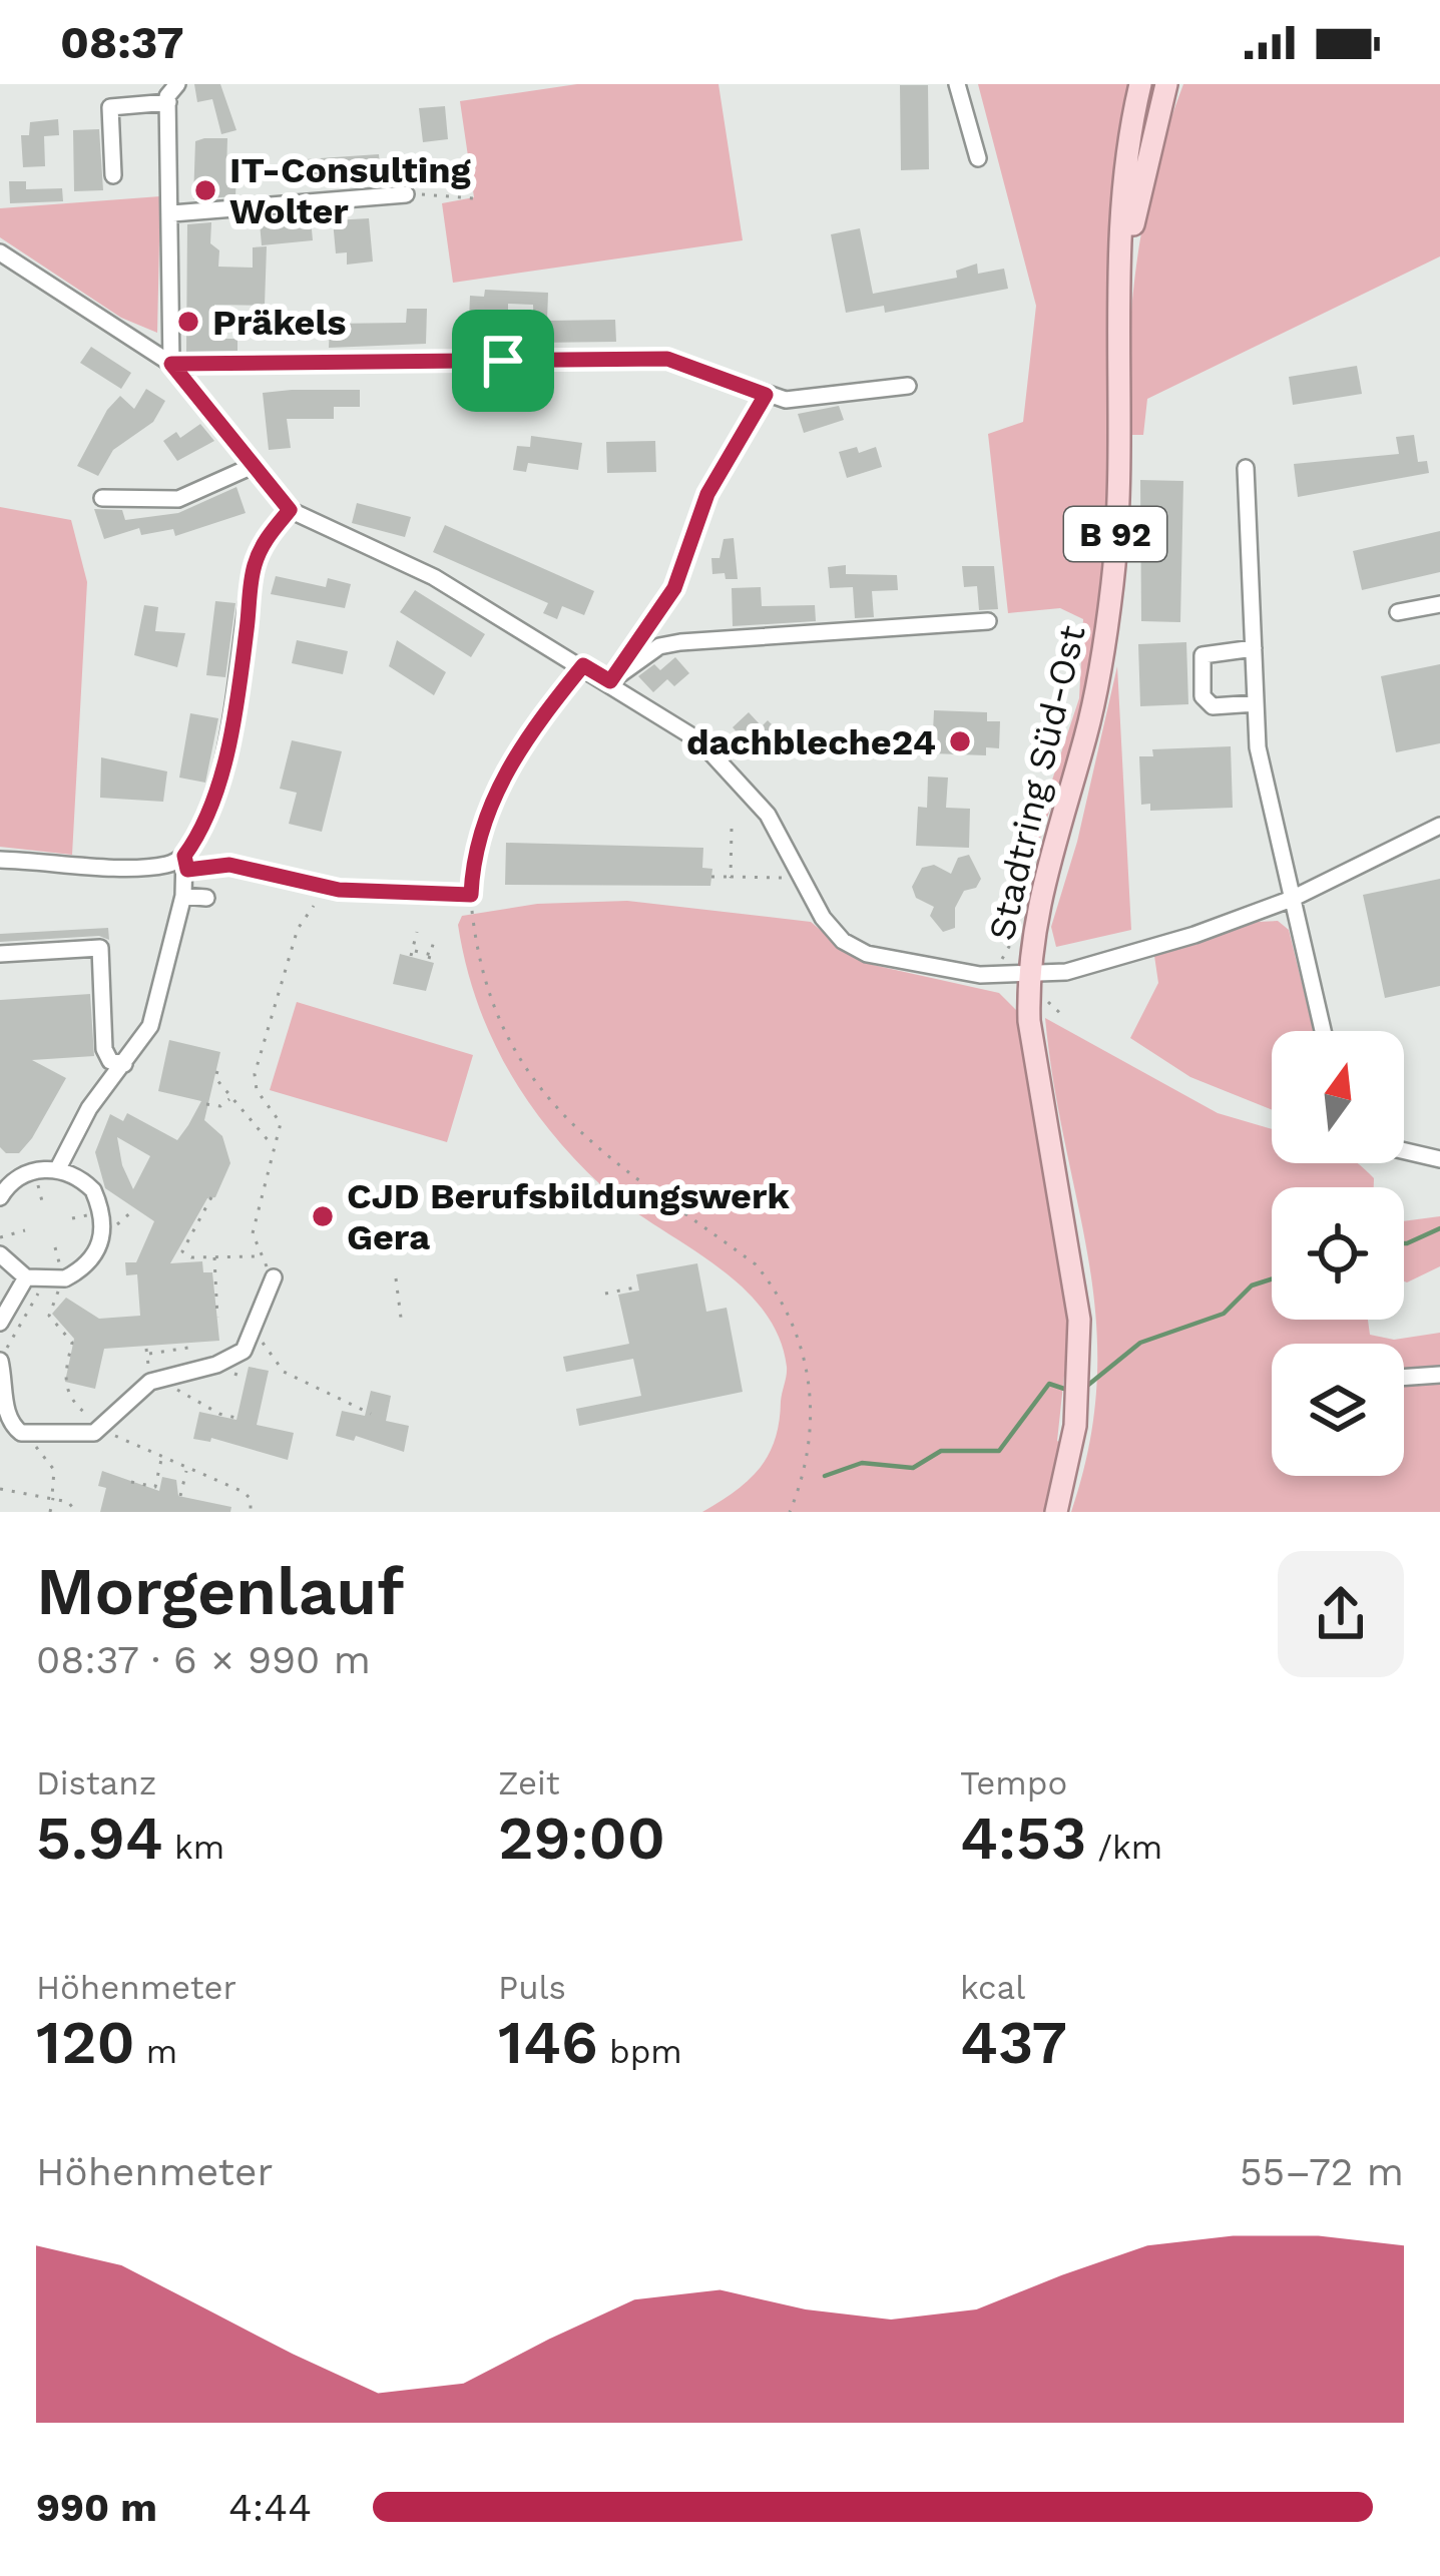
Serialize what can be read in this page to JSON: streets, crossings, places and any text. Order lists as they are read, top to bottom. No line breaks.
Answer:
{"streets":{"main road":["B 92","Stadtring Süd-Ost"]},"places":["IT-Consulting Wolter","Präkels","dachbleche24","CJD Berufsbildungswerk Gera"],"north":"top","page":{"status":"08:37","heading":["Morgenlauf","08:37 · 6 × 990 m"],"stats":[["Distanz","5.94 km"],["Zeit","29:00"],["Tempo","4:53 /km"],["Höhenmeter","120 m"],["Puls","146 bpm"],["kcal","437"]],"chart":["Höhenmeter","55–72 m"],"list":[{"name":"990 m","note":"4:44"}]}}
